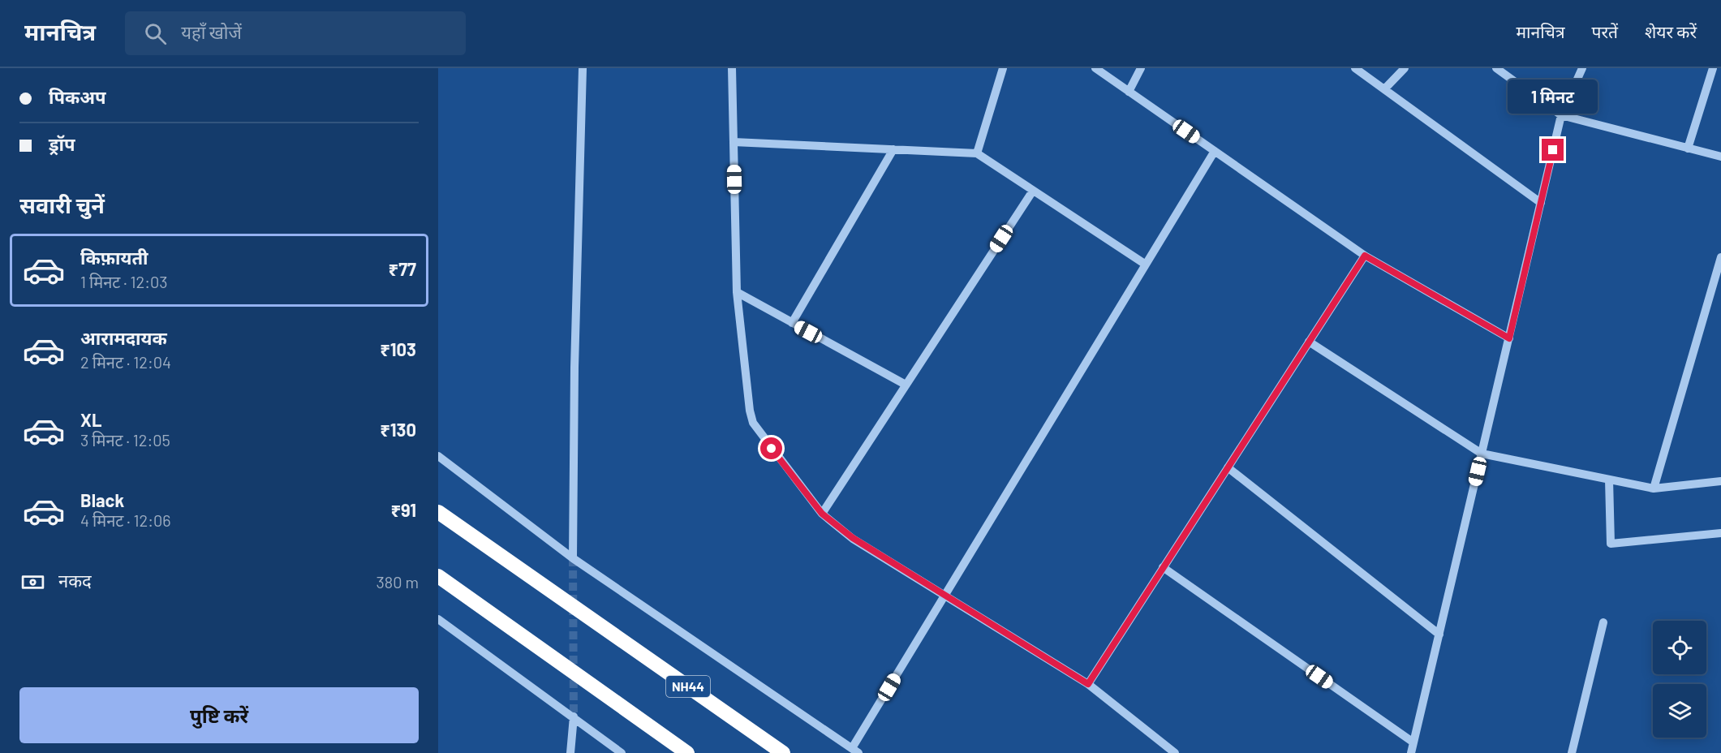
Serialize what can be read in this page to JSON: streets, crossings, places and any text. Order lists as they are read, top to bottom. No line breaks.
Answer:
{"streets":{"highway":["NH44"]},"page":{"header":"मानचित्र","search":"यहाँ खोजें","nav":["मानचित्र","परतें","शेयर करें"],"banner":["पिकअप","ड्रॉप"],"bubble":"1 मिनट","heading":"सवारी चुनें","list":[{"name":"किफ़ायती","note":"1 मिनट · 12:03","value":"₹77"},{"name":"आरामदायक","note":"2 मिनट · 12:04","value":"₹103"},{"name":"XL","note":"3 मिनट · 12:05","value":"₹130"},{"name":"Black","note":"4 मिनट · 12:06","value":"₹91"}],"pay":["नकद","380 m"],"buttons":"पुष्टि करें"}}
